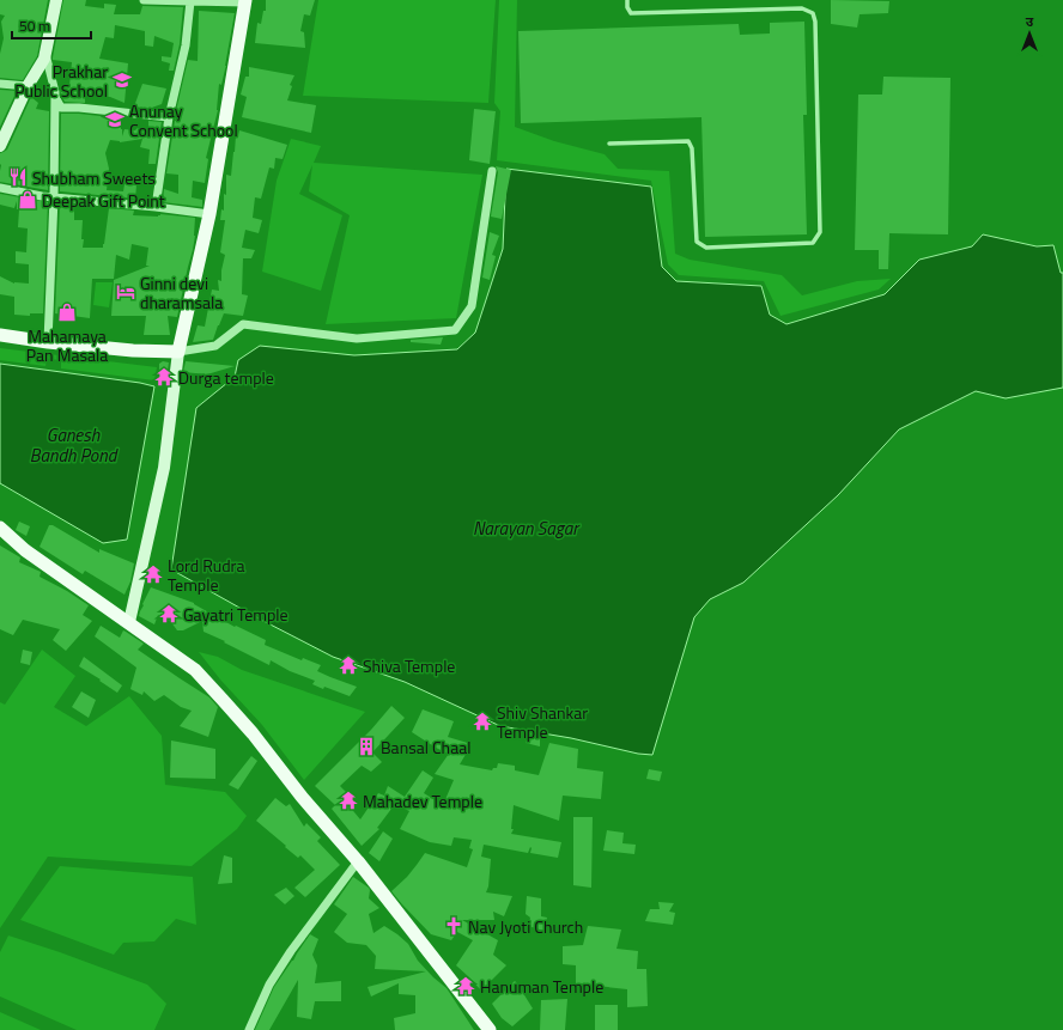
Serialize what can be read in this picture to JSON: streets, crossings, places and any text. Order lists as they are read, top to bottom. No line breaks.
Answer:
{"water":["Ganesh Bandh Pond","Narayan Sagar"],"places":{"school or university":["Prakhar Public School","Anunay Convent School"],"restaurant":["Shubham Sweets"],"shop":["Deepak Gift Point","Mahamaya Pan Masala"],"hotel":["Ginni devi dharamsala"],"temple":["Durga temple","Lord Rudra Temple","Gayatri Temple","Shiva Temple","Shiv Shankar Temple","Mahadev Temple","Hanuman Temple"],"building":["Bansal Chaal"],"church":["Nav Jyoti Church"]},"scale_bar":"50 m","north":"top"}
